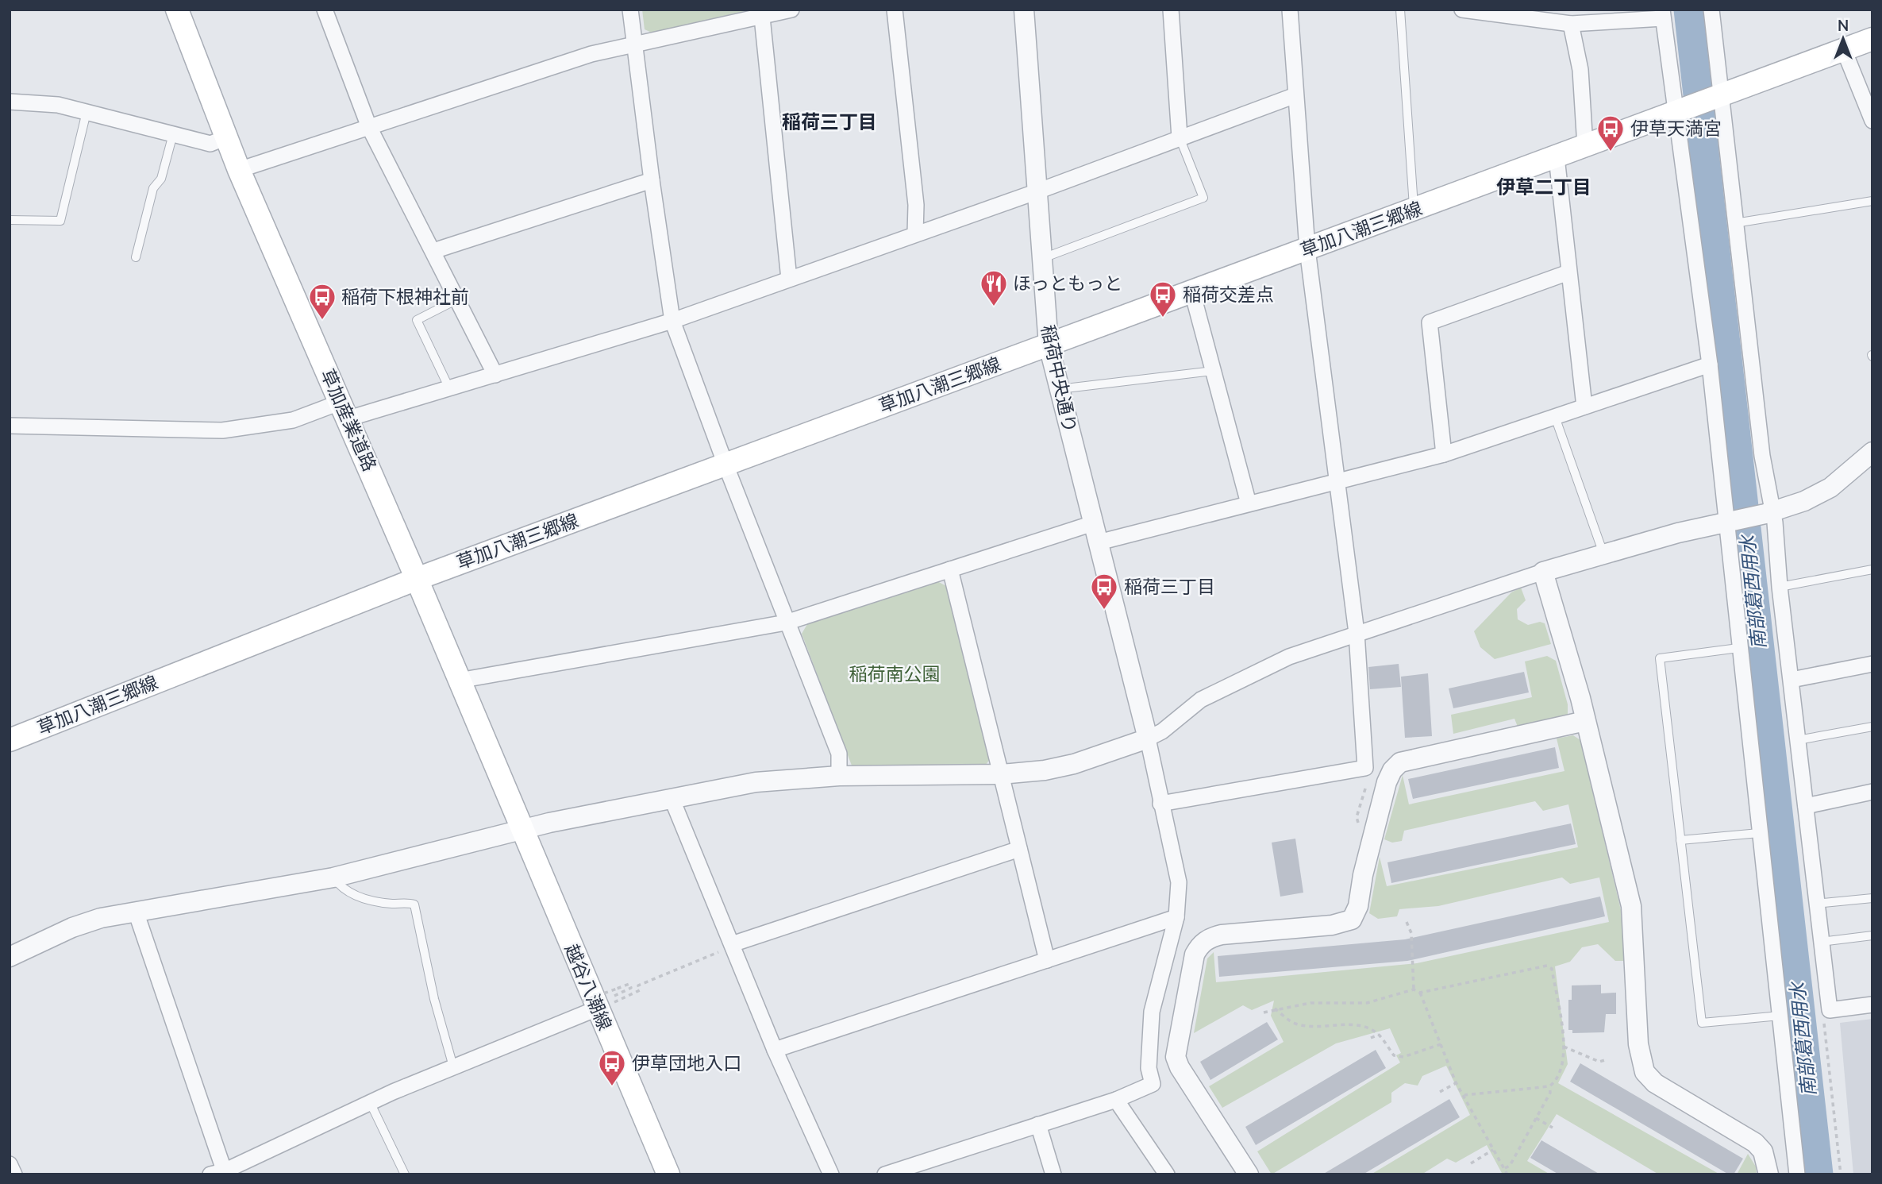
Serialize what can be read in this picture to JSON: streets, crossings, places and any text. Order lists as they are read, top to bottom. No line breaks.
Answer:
{"streets":{"main road":["草加八潮三郷線","草加産業道路","越谷八潮線"],"street":["稲荷中央通り"]},"crossings":[["草加八潮三郷線","稲荷中央通り"],["草加八潮三郷線","草加産業道路"],["草加産業道路","越谷八潮線"]],"districts":["稲荷三丁目","伊草二丁目"],"water":["南部葛西用水"],"parks":["稲荷南公園"],"places":{"bus stop":["伊草天満宮","稲荷交差点","稲荷下根神社前","稲荷三丁目","伊草団地入口"],"restaurant":["ほっともっと"]},"north":"top"}
